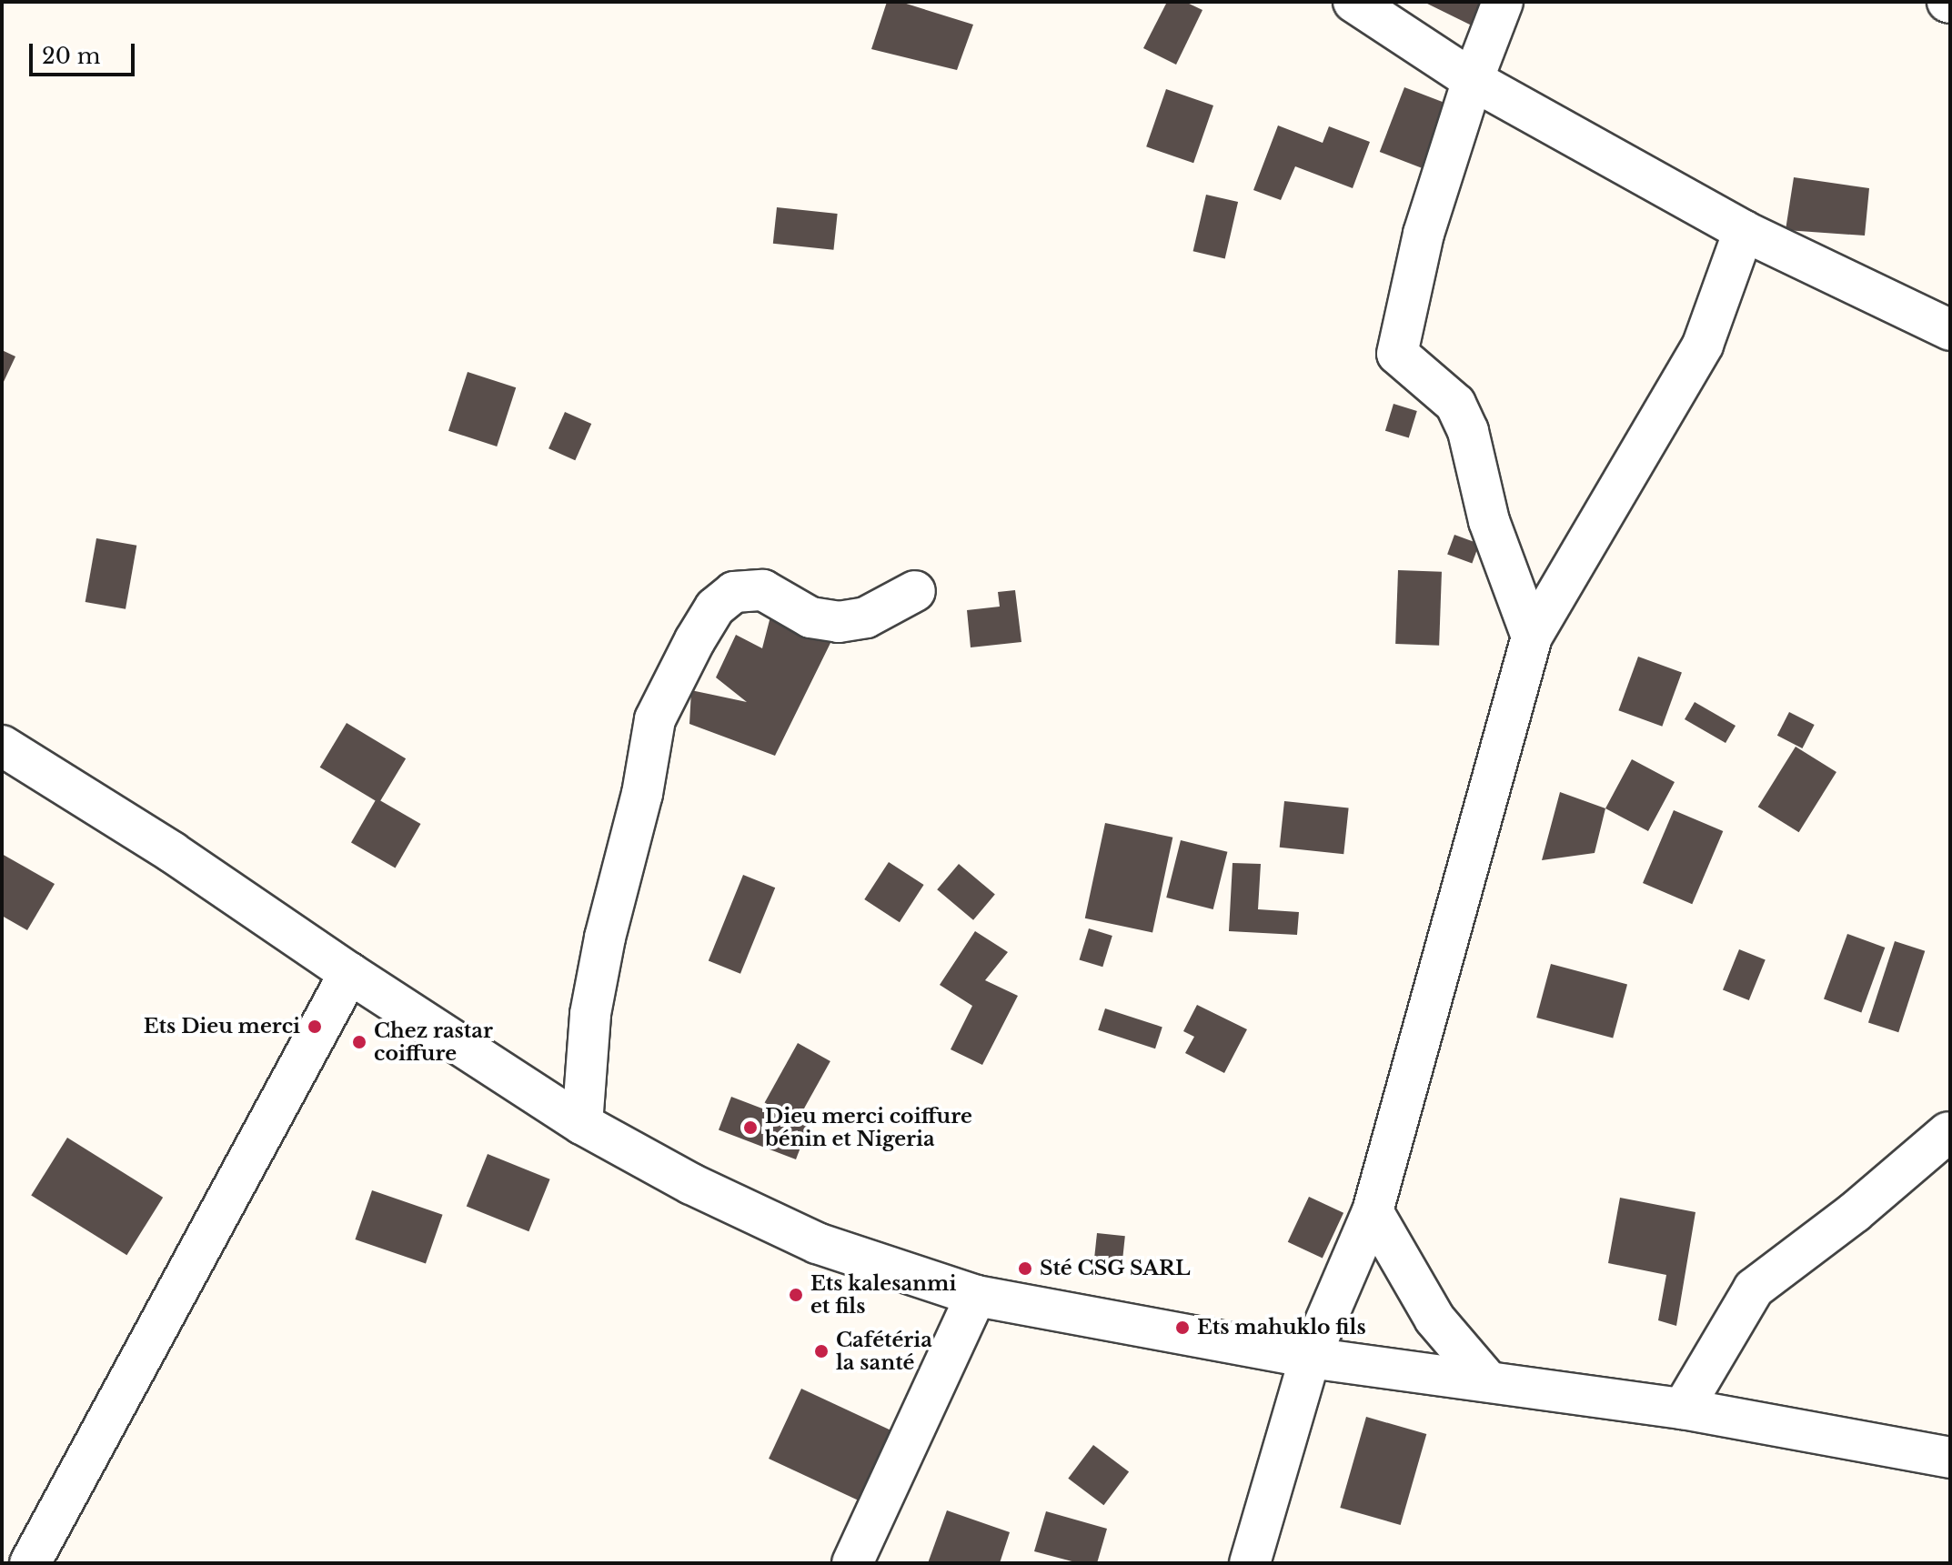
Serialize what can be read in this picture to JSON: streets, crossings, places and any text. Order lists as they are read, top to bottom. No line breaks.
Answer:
{"places":["Ets Dieu merci","Chez rastar coiffure","Dieu merci coiffure bénin et Nigeria","Sté CSG SARL","Ets kalesanmi et fils","Ets mahuklo fils","Cafétéria la santé"],"scale_bar":"20 m"}
